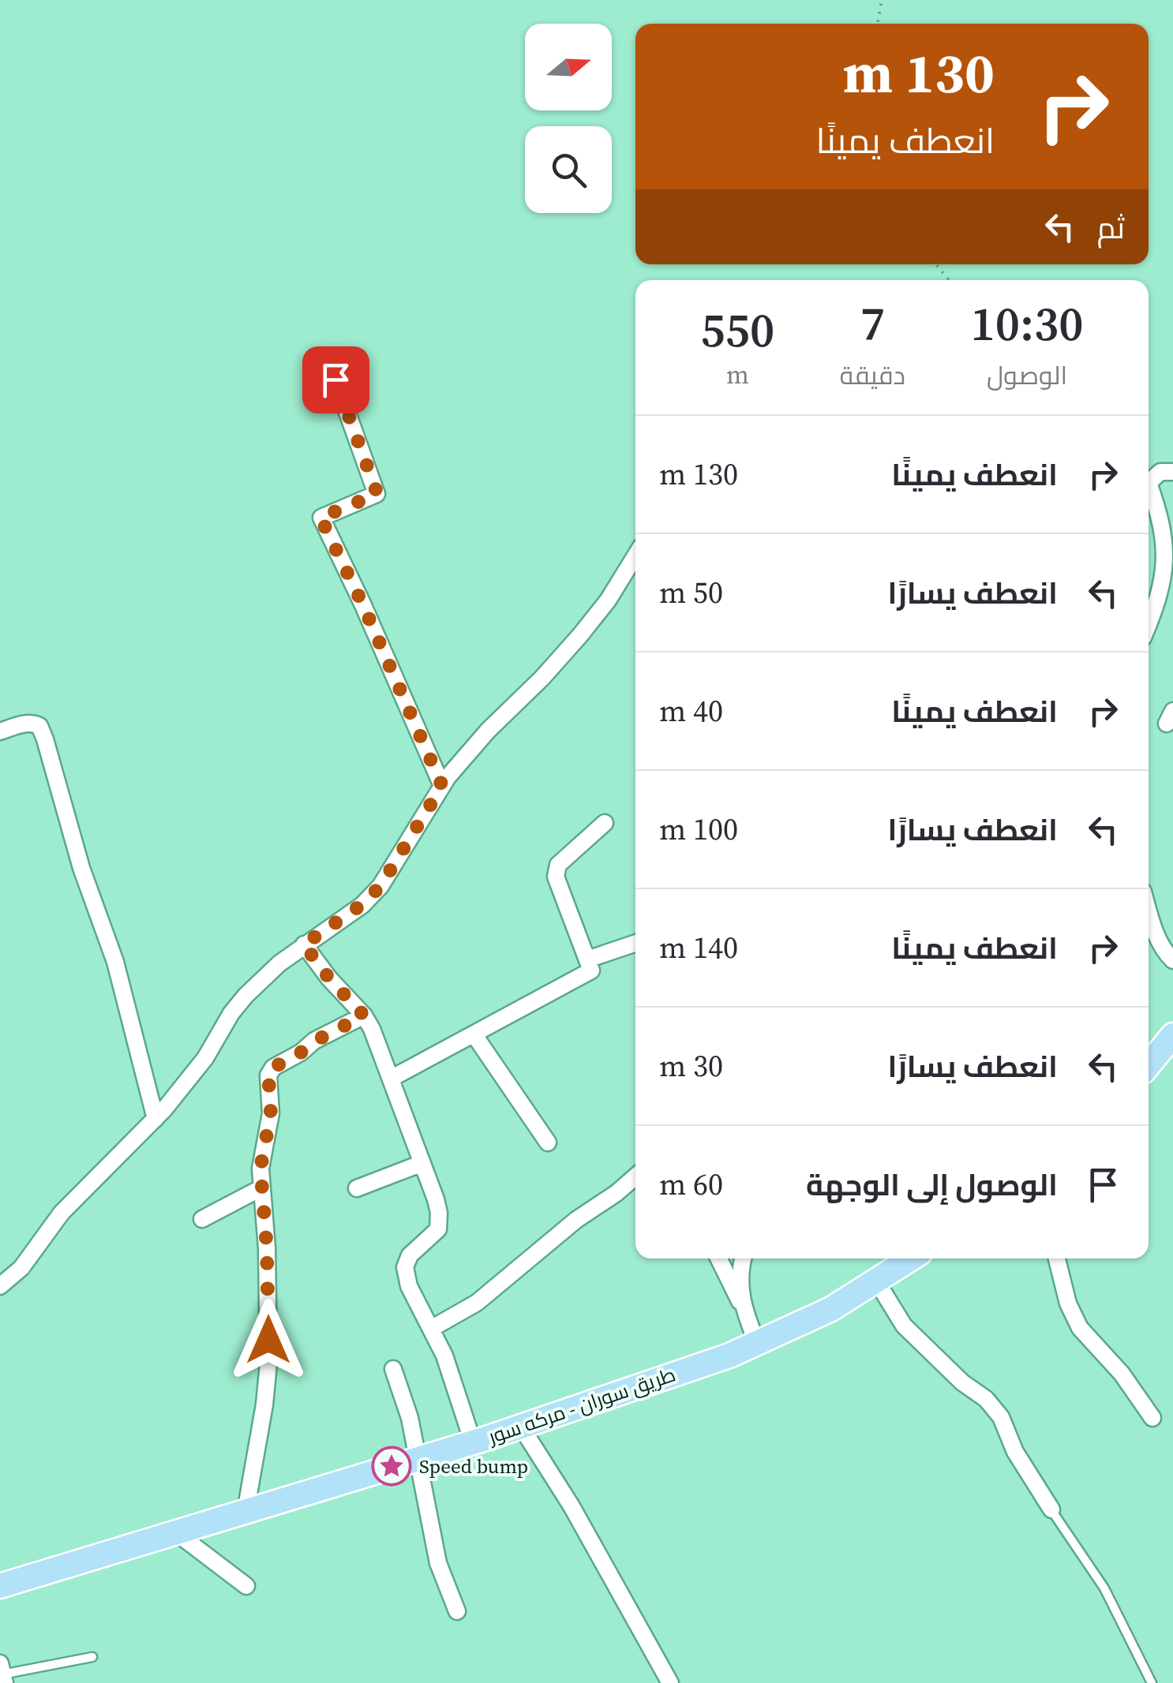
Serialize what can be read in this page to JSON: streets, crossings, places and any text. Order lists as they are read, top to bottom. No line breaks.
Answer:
{"streets":{"main road":["طريق سوران - مركه سور"]},"places":{"place":["Speed bump"]},"north":"right","page":{"turn":["130 m","انعطف يمينًا"],"then":"ثم","eta":["10:30","الوصول","7","دقيقة","550","m"],"list":[{"name":"انعطف يمينًا","value":"130 m"},{"name":"انعطف يسارًا","value":"50 m"},{"name":"انعطف يمينًا","value":"40 m"},{"name":"انعطف يسارًا","value":"100 m"},{"name":"انعطف يمينًا","value":"140 m"},{"name":"انعطف يسارًا","value":"30 m"},{"name":"الوصول إلى الوجهة","value":"60 m"}]}}
